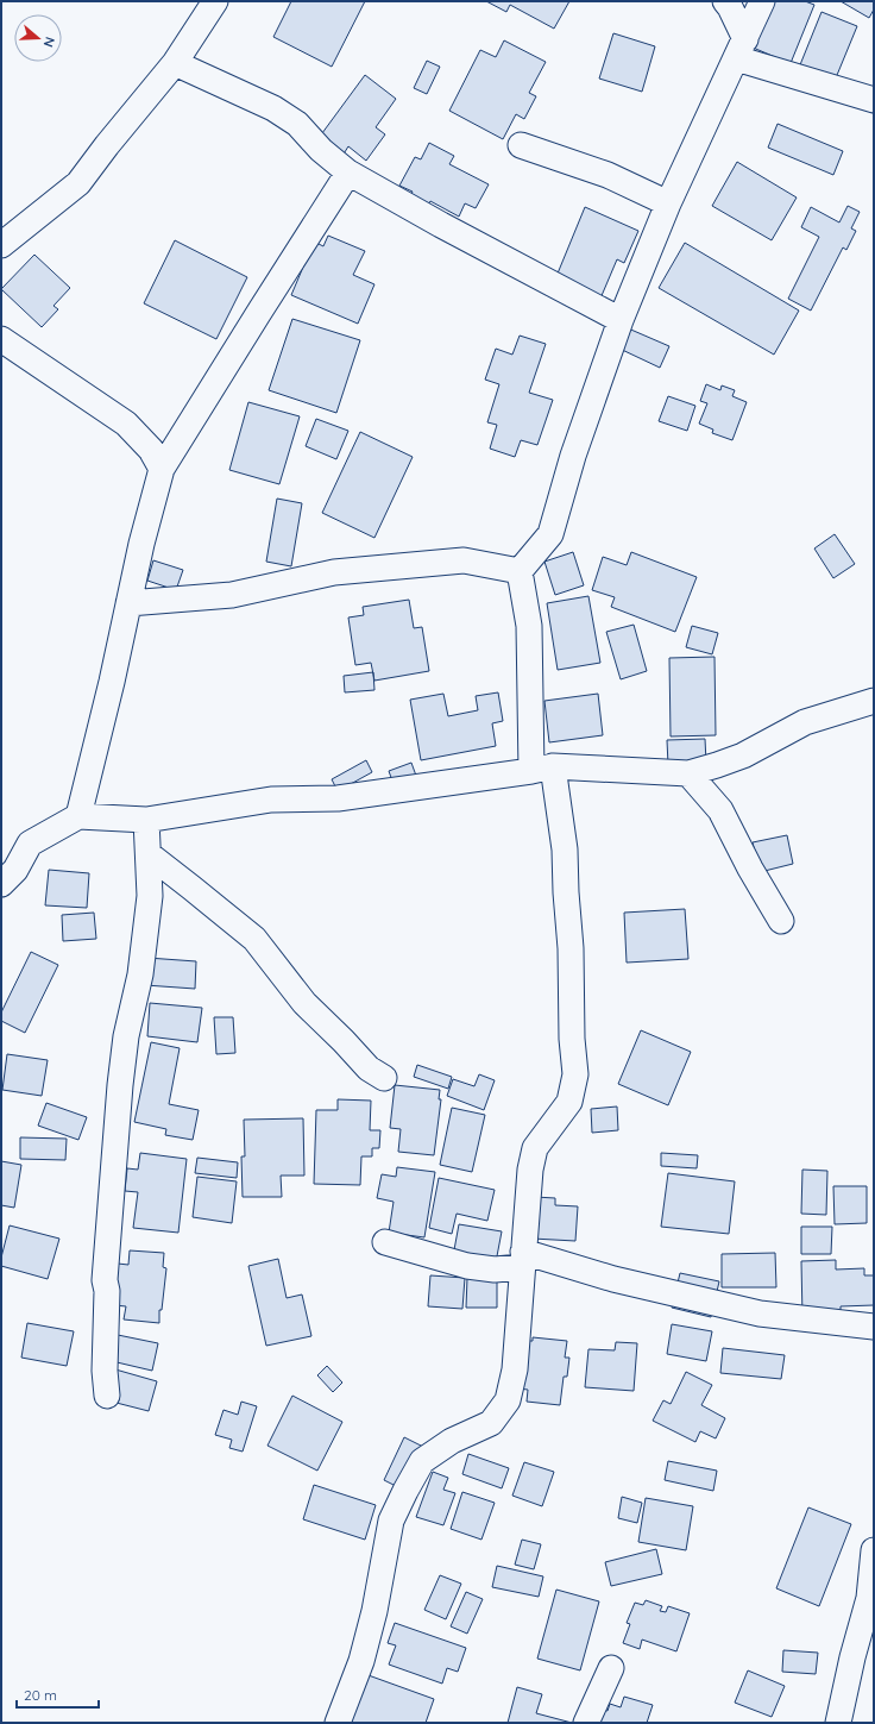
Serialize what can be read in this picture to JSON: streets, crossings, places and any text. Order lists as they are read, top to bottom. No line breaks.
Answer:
{"scale_bar":"20 m","north":"right"}
